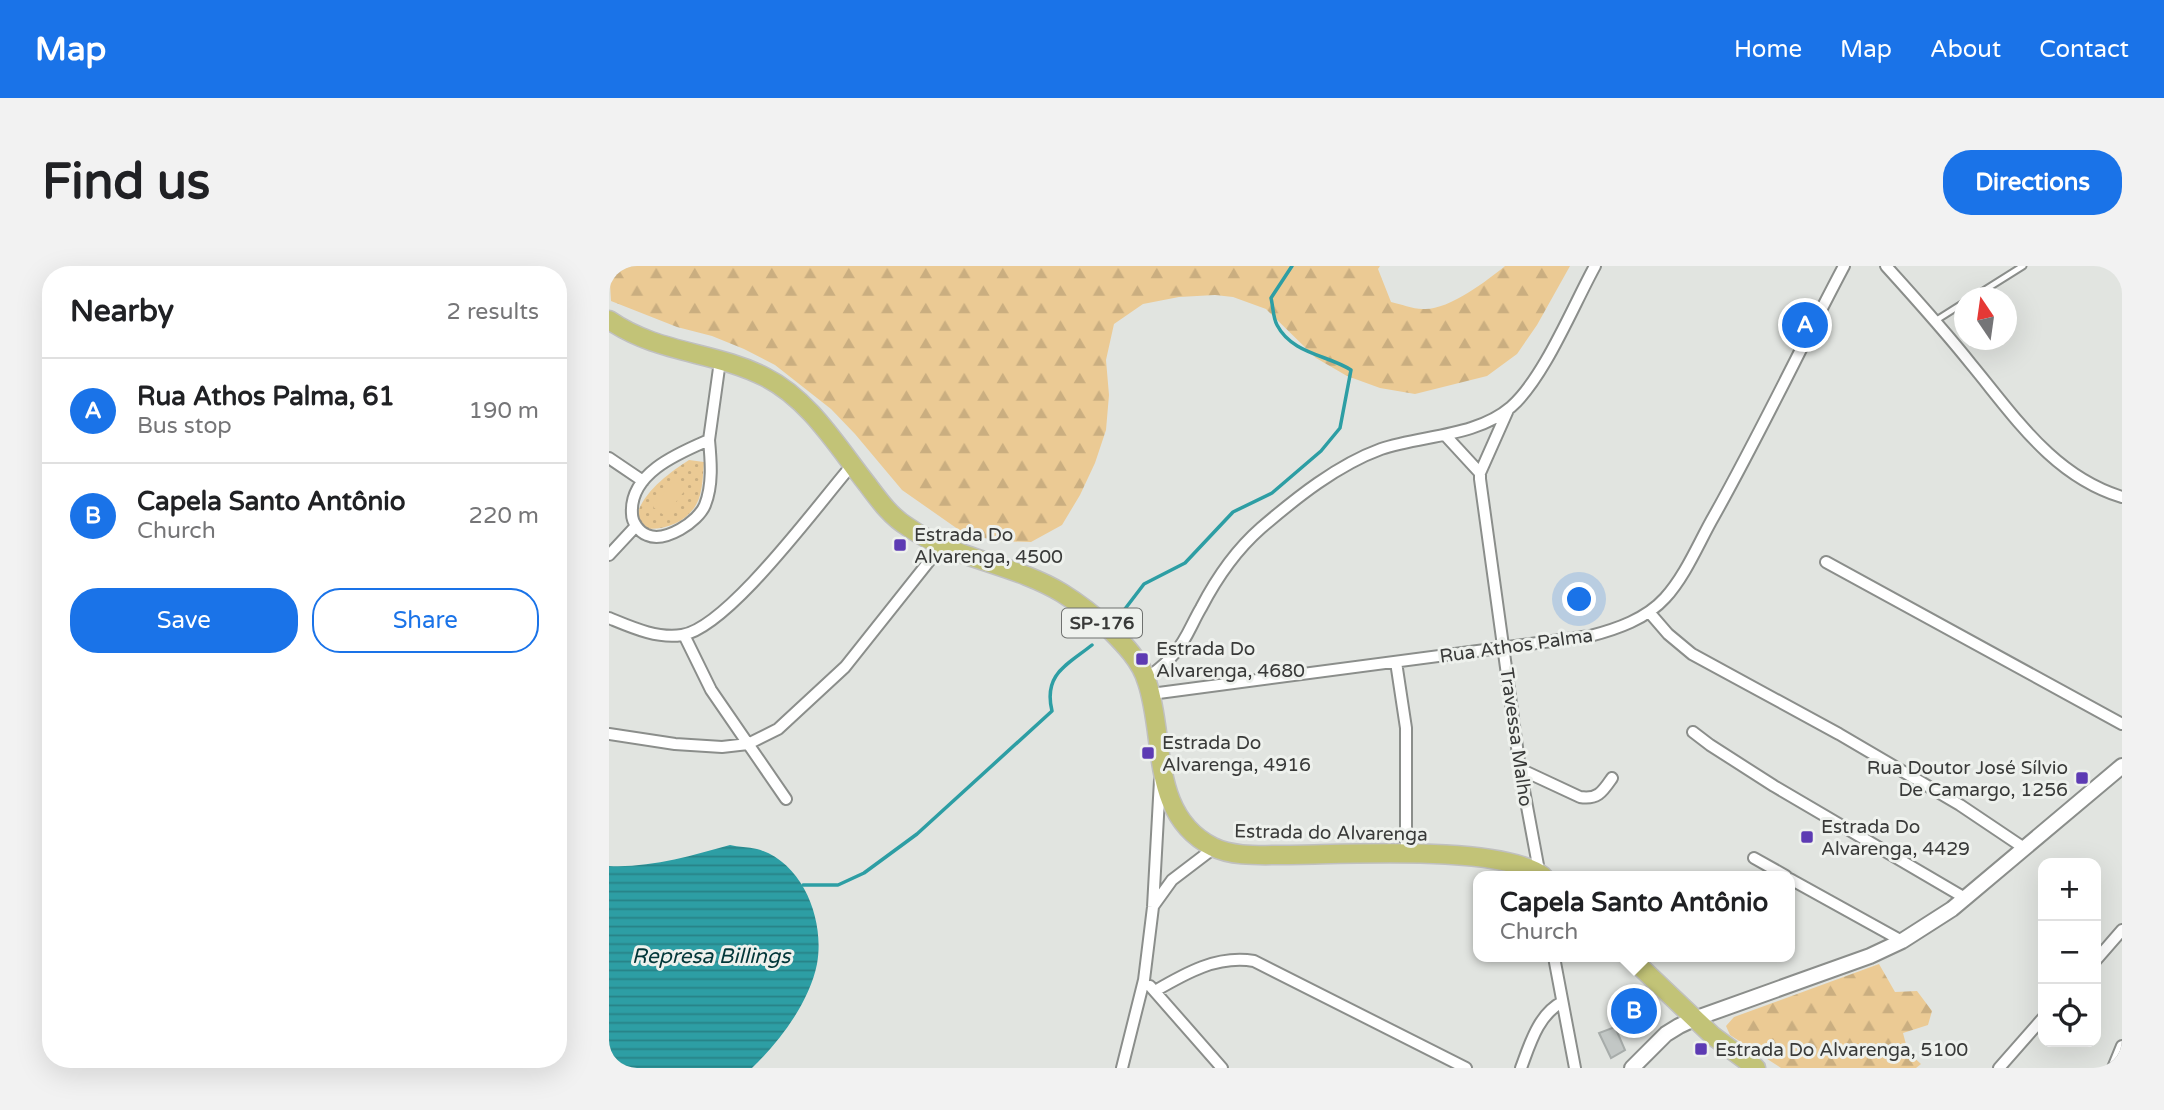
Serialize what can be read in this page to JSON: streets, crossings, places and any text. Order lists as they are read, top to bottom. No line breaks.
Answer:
{"streets":{"main road":["SP-176","Estrada do Alvarenga"],"street":["Rua Athos Palma","Travessa Malho"]},"crossings":[["Rua Athos Palma","Travessa Malho"],["Rua Athos Palma","Estrada do Alvarenga"]],"water":["Represa Billings"],"places":{"transit":["Estrada Do Alvarenga, 4500","Estrada Do Alvarenga, 4680","Estrada Do Alvarenga, 4916","Rua Doutor José Sílvio De Camargo, 1256","Estrada Do Alvarenga, 4429","Estrada Do Alvarenga, 5100"]},"north":"top","page":{"header":"Map","nav":["Home","Map","About","Contact"],"buttons":["Directions",["Save","Share"]],"title":"Find us","heading":["Nearby","2 results"],"pins":["A","B"],"list":[{"mark":"A","name":"Rua Athos Palma, 61","note":"Bus stop","value":"190 m"},{"mark":"B","name":"Capela Santo Antônio","note":"Church","value":"220 m"}],"map_buttons":["+","−"],"popup":["Capela Santo Antônio","Church"]}}
